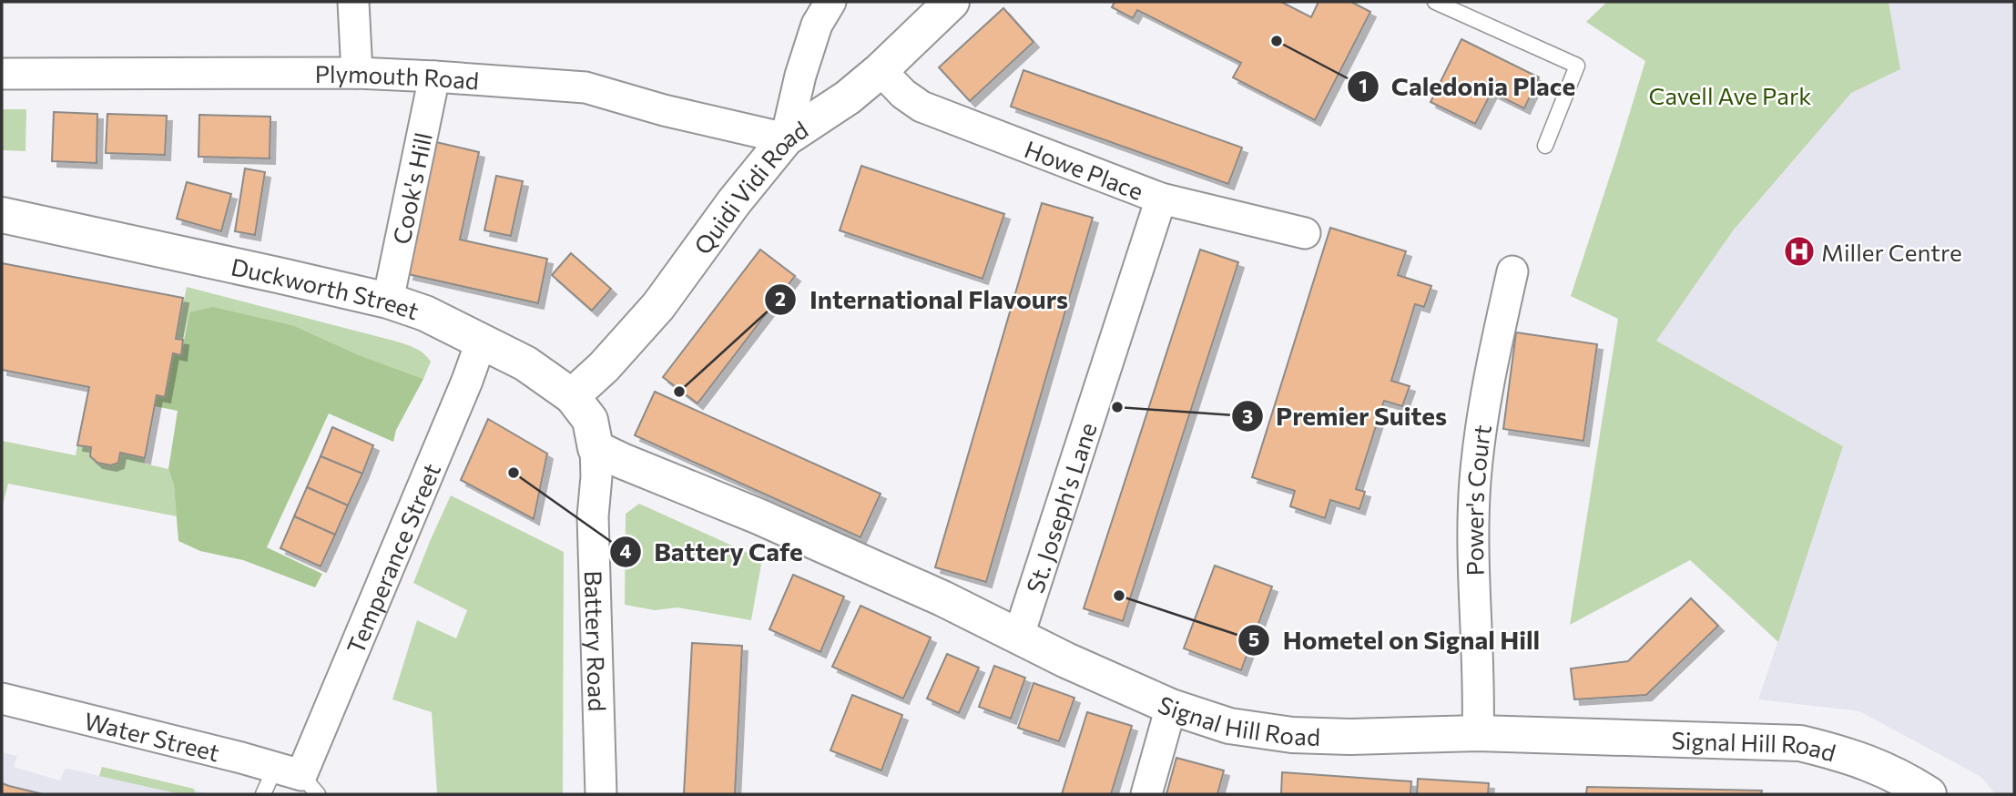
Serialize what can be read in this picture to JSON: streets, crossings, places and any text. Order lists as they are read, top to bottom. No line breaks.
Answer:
{"streets":{"street":["Plymouth Road","Howe Place","Cook's Hill","Quidi Vidi Road","Duckworth Street","Power's Court","St. Joseph's Lane","Temperance Street","Battery Road","Signal Hill Road","Water Street"]},"crossings":[["Plymouth Road","Cook's Hill"],["Plymouth Road","Quidi Vidi Road"],["Howe Place","Quidi Vidi Road"],["Howe Place","St. Joseph's Lane"],["Cook's Hill","Duckworth Street"],["Quidi Vidi Road","Duckworth Street"],["Duckworth Street","Temperance Street"],["Duckworth Street","Battery Road"],["Duckworth Street","Signal Hill Road"],["Power's Court","Signal Hill Road"],["St. Joseph's Lane","Signal Hill Road"],["Temperance Street","Water Street"],["Battery Road","Signal Hill Road"]],"parks":["Cavell Ave Park"],"places":{"other":["Caledonia Place","International Flavours","Premier Suites","Battery Cafe","Hometel on Signal Hill"],"hospital":["Miller Centre"]}}
